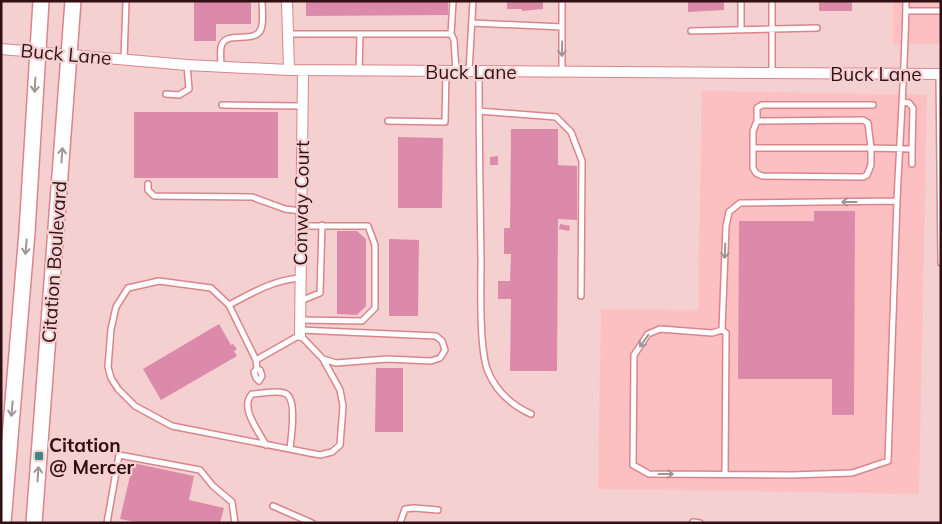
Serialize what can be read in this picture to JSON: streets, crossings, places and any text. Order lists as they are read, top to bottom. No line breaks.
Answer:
{"streets":{"main road":["Citation Boulevard"],"street":["Buck Lane","Conway Court"]},"crossings":[["Buck Lane","Conway Court"],["Buck Lane","Citation Boulevard"]],"places":{"transit":["Citation @ Mercer"]}}
